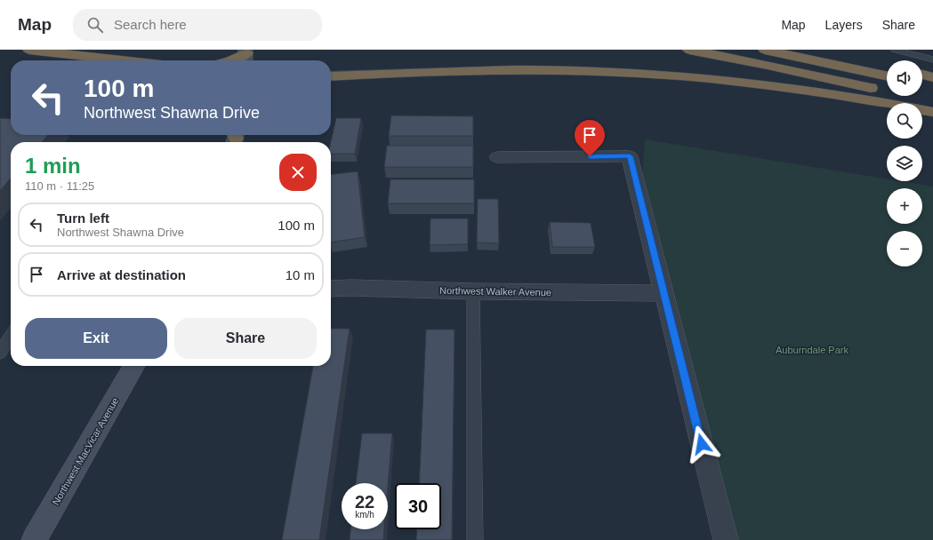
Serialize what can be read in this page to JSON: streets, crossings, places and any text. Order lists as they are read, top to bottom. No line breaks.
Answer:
{"streets":{"main road":["Northwest MacVicar Avenue"],"street":["Northwest Walker Avenue"]},"parks":["Auburndale Park"],"page":{"header":"Map","search":"Search here","nav":["Map","Layers","Share"],"map_buttons":["+","−"],"turn":["100 m","Northwest Shawna Drive"],"heading":["1 min","110 m · 11:25"],"list":[{"name":"Turn left","note":"Northwest Shawna Drive","value":"100 m"},{"name":"Arrive at destination","value":"10 m"}],"buttons":["Exit","Share"],"speed":"22 km/h","limit":"30"}}
